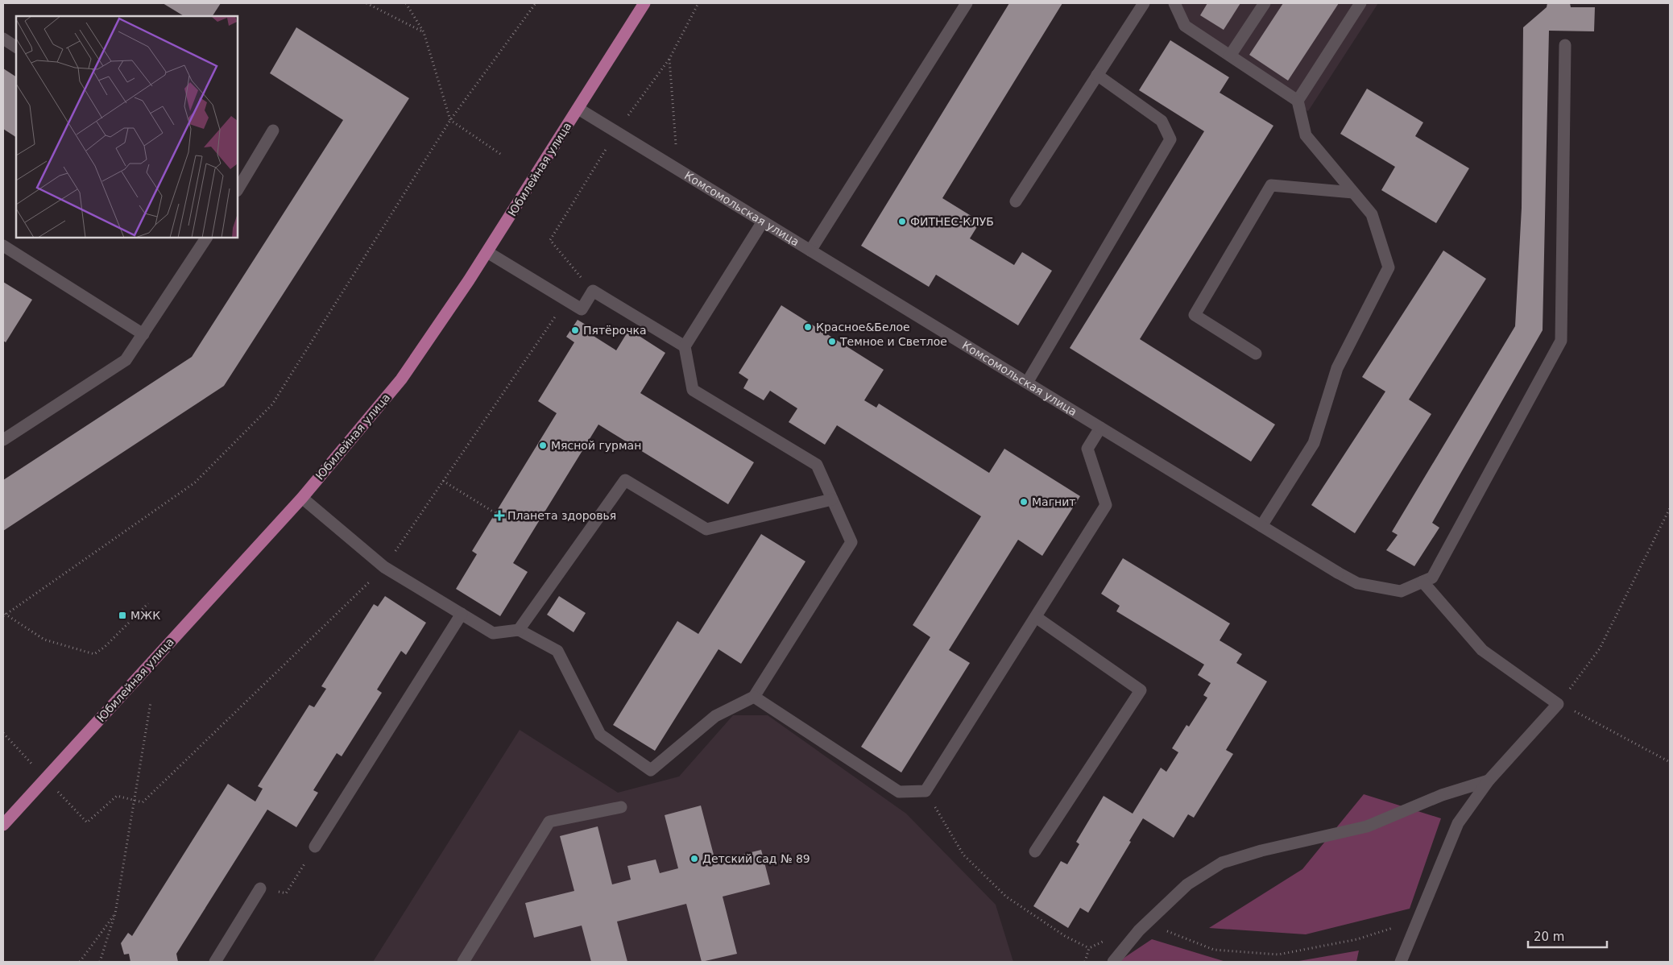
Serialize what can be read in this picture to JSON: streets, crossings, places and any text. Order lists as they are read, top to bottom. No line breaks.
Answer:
{"streets":{"main road":["Юбилейная улица"],"street":["Комсомольская улица"]},"crossings":[["Юбилейная улица","Комсомольская улица"]],"places":{"other":["ФИТНЕС-КЛУБ","Красное&Белое","Пятёрочка","Темное и Светлое","Мясной гурман","Магнит","Детский сад № 89"],"health":["Планета здоровья"],"transit":["МЖК"]},"scale_bar":"20 m"}
